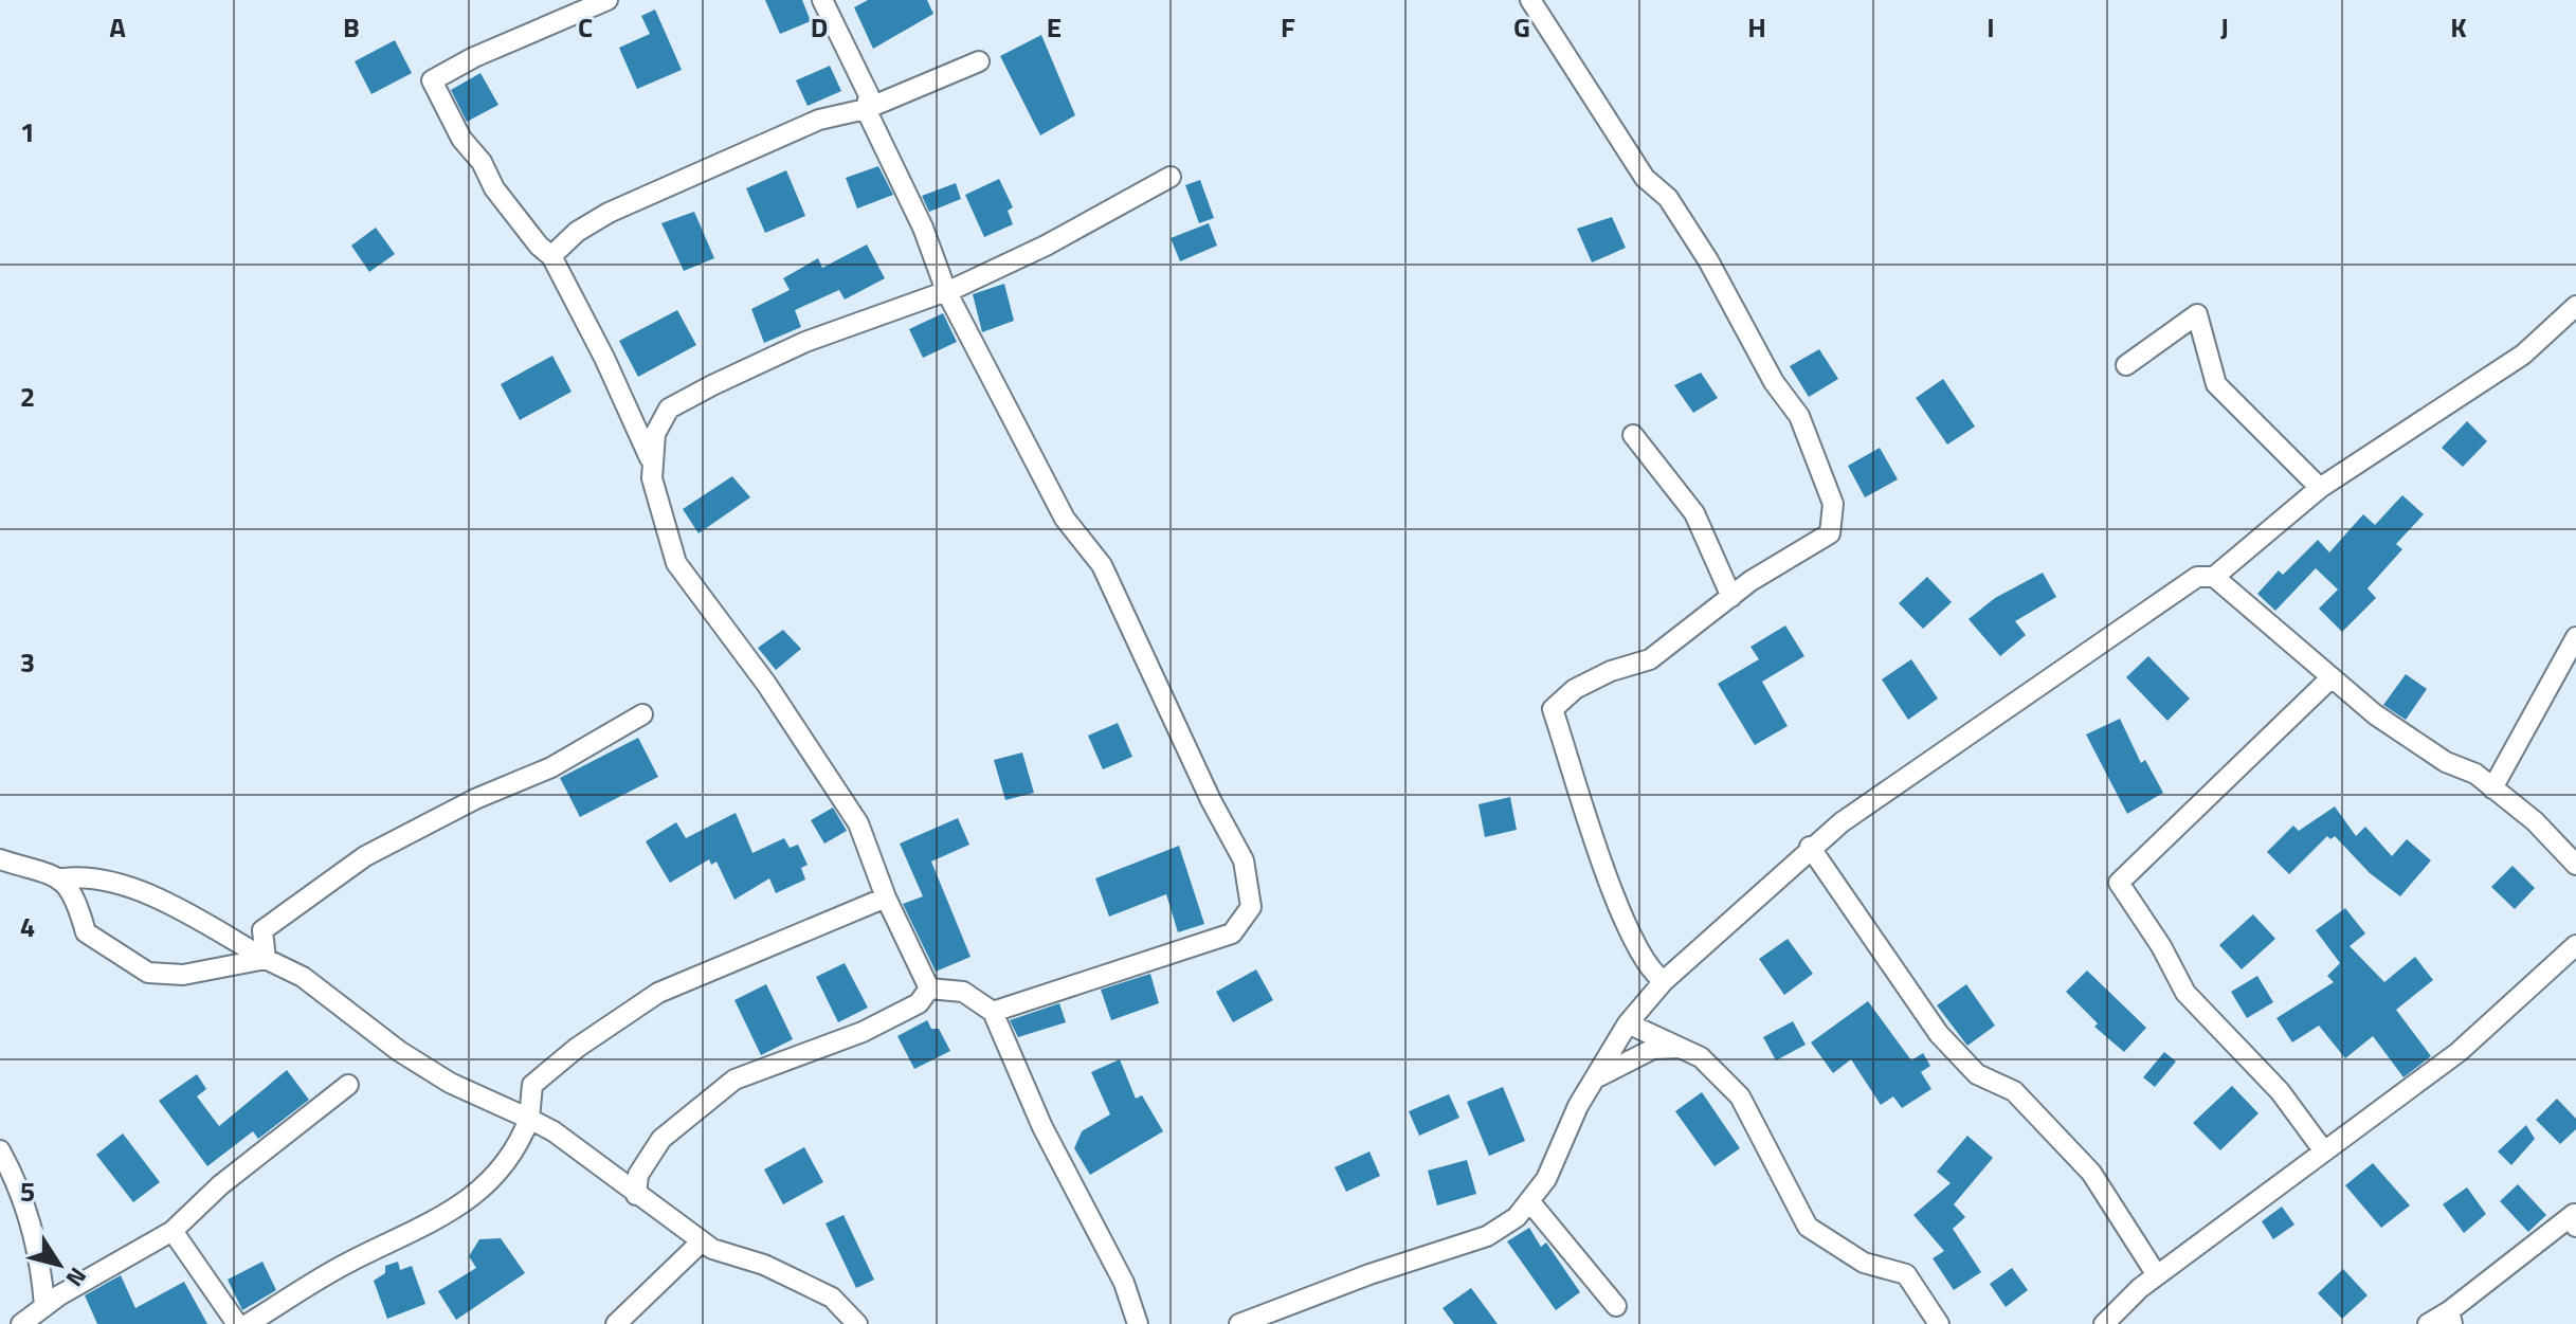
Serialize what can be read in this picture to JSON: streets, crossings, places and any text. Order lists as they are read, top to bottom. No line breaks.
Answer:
{"north":"bottom right","grid":{"columns":["A","B","C","D","E","F","G","H","I","J","K"],"rows":["1","2","3","4","5"]}}
